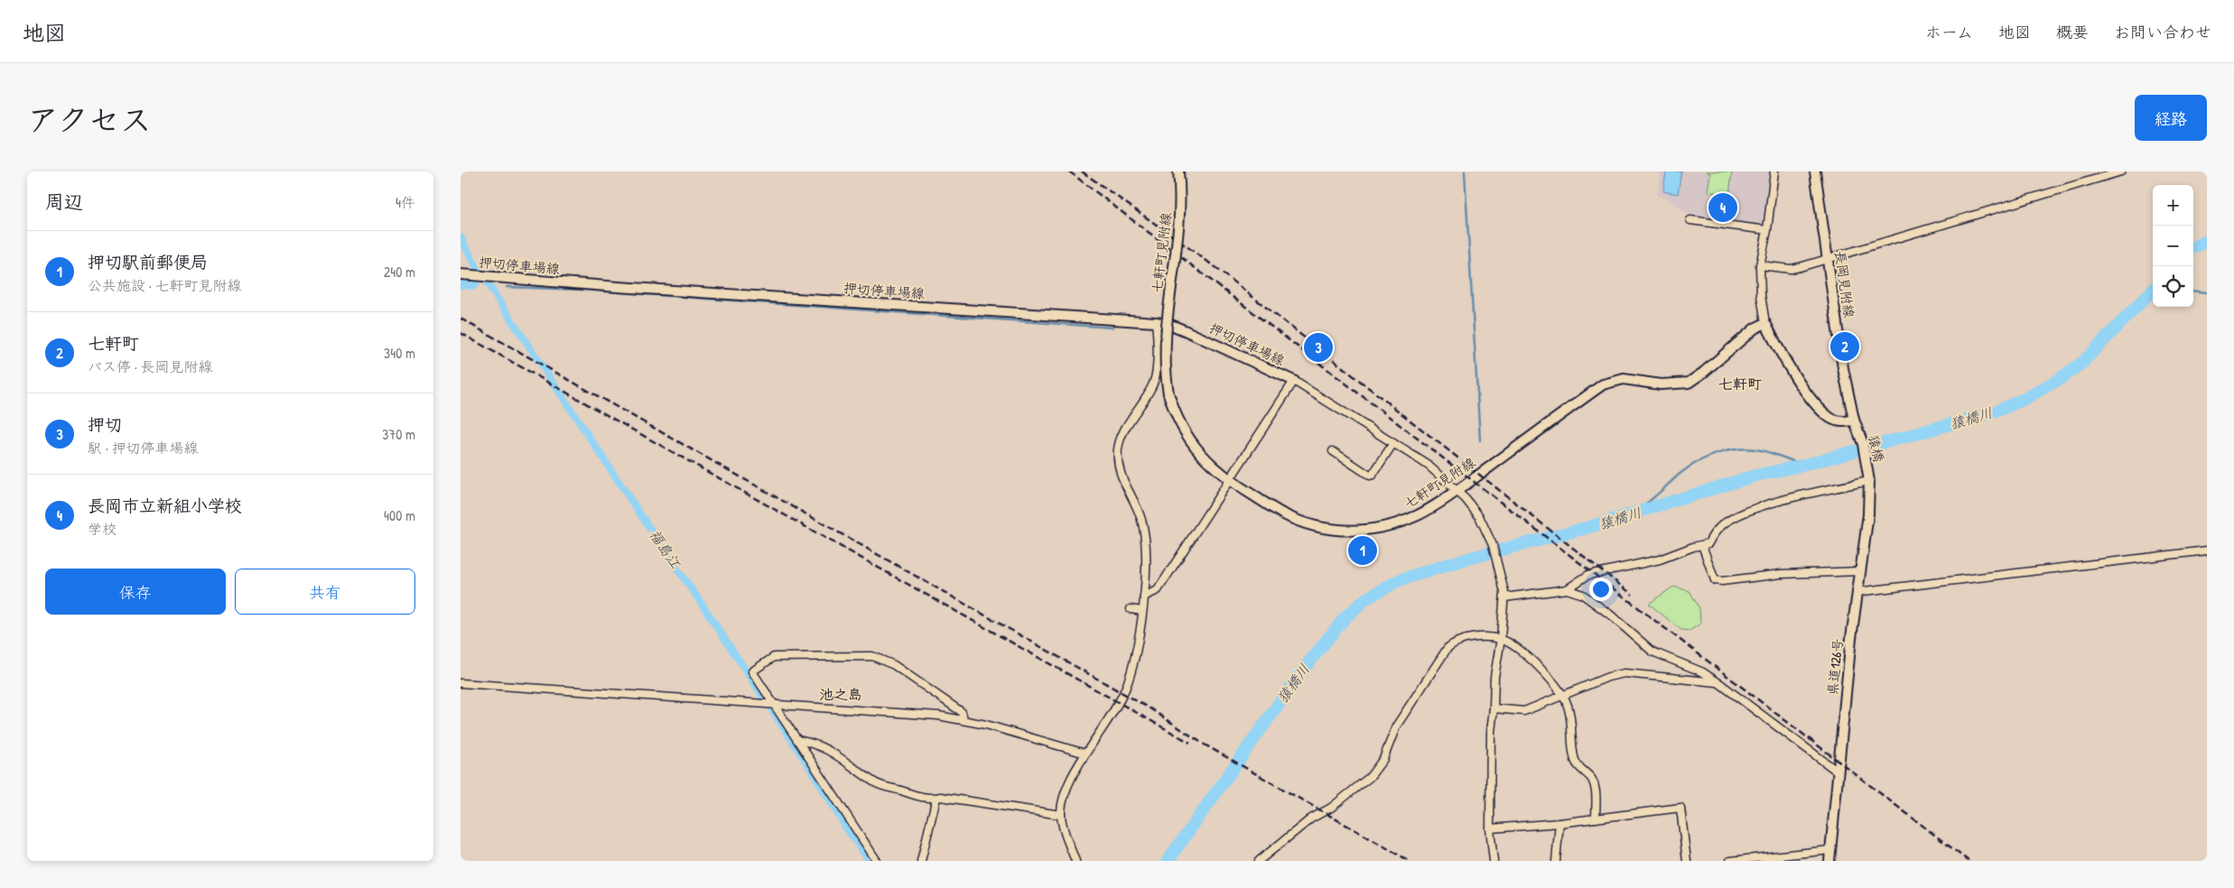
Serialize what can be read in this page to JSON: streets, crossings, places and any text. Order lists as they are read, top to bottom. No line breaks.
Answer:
{"streets":{"main road":["七軒町見附線","押切停車場線","長岡見附線","猿橋","県道126号"]},"crossings":[["長岡見附線","猿橋"],["猿橋","県道126号"]],"districts":["七軒町","池之島"],"water":["猿橋川","福島江"],"page":{"header":"地図","nav":["ホーム","地図","概要","お問い合わせ"],"title":"アクセス","buttons":["経路",["保存","共有"]],"heading":["周辺","4件"],"map_buttons":["+","−"],"pins":["4","2","3","1"],"list":[{"mark":"1","name":"押切駅前郵便局","note":"公共施設 · 七軒町見附線","value":"240 m"},{"mark":"2","name":"七軒町","note":"バス停 · 長岡見附線","value":"340 m"},{"mark":"3","name":"押切","note":"駅 · 押切停車場線","value":"370 m"},{"mark":"4","name":"長岡市立新組小学校","note":"学校","value":"400 m"}]}}
